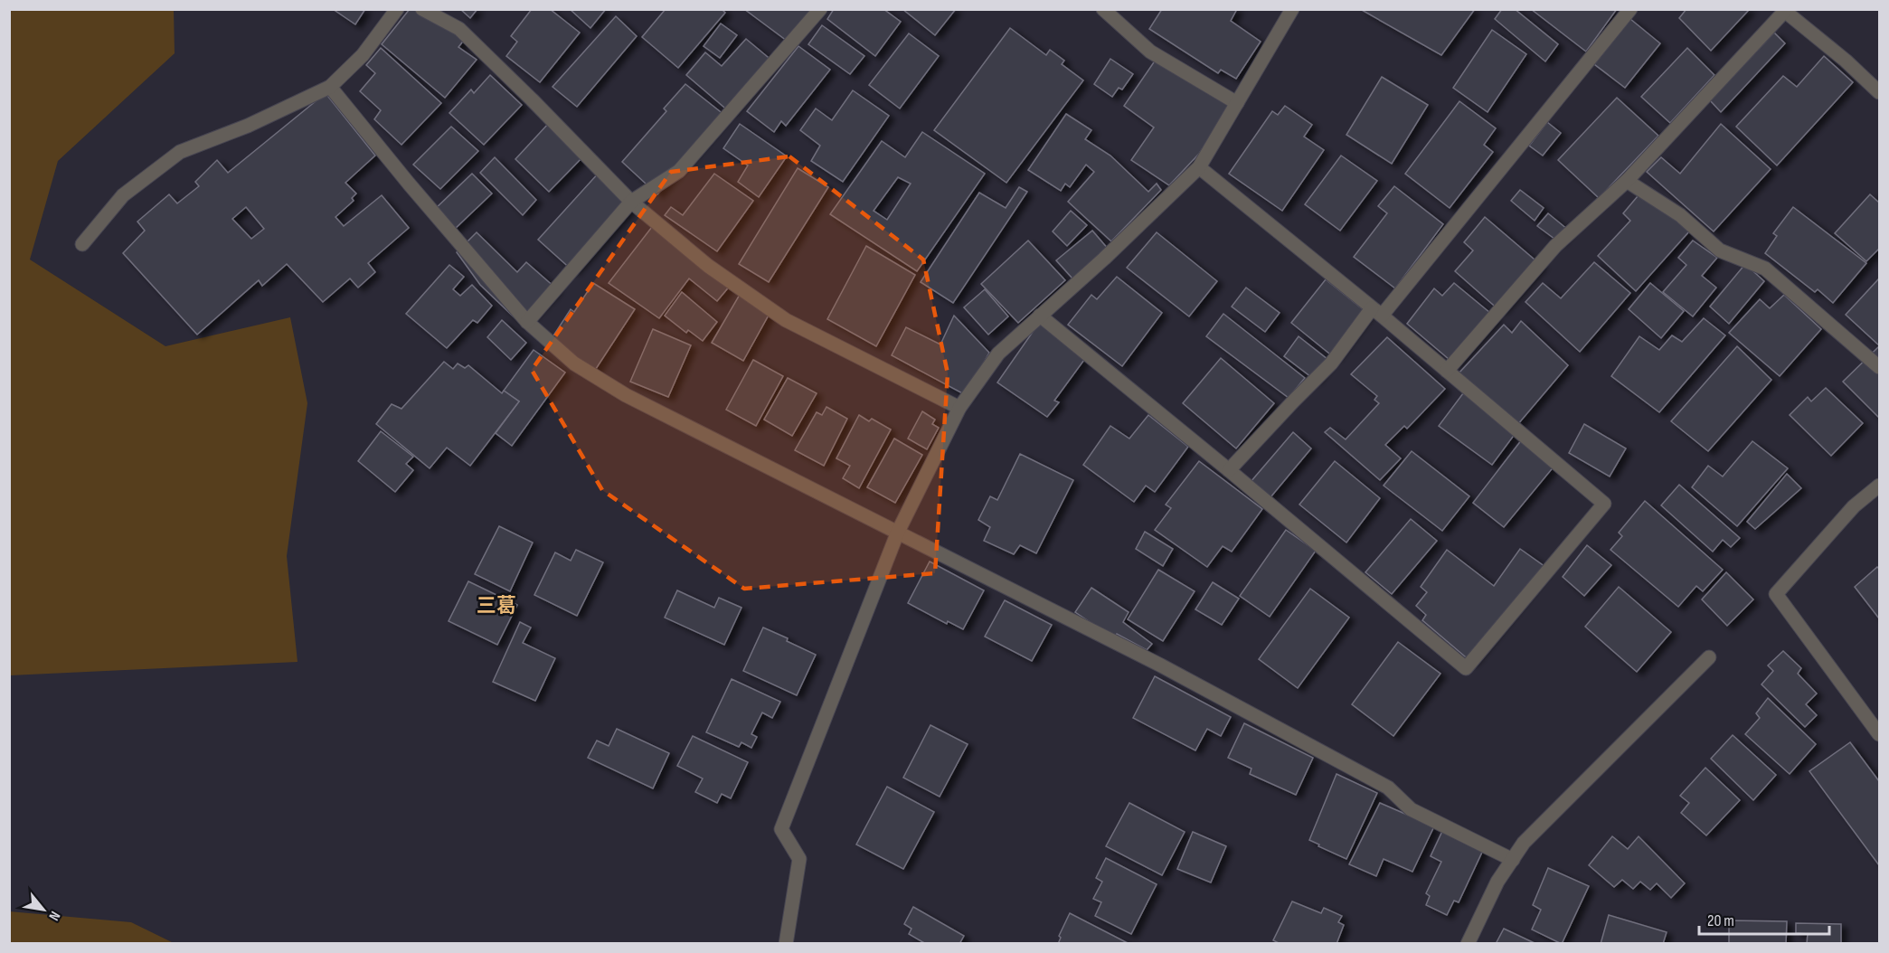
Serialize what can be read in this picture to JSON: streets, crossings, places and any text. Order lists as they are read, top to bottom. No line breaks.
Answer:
{"districts":["三葛"],"scale_bar":"20 m","north":"bottom right"}
